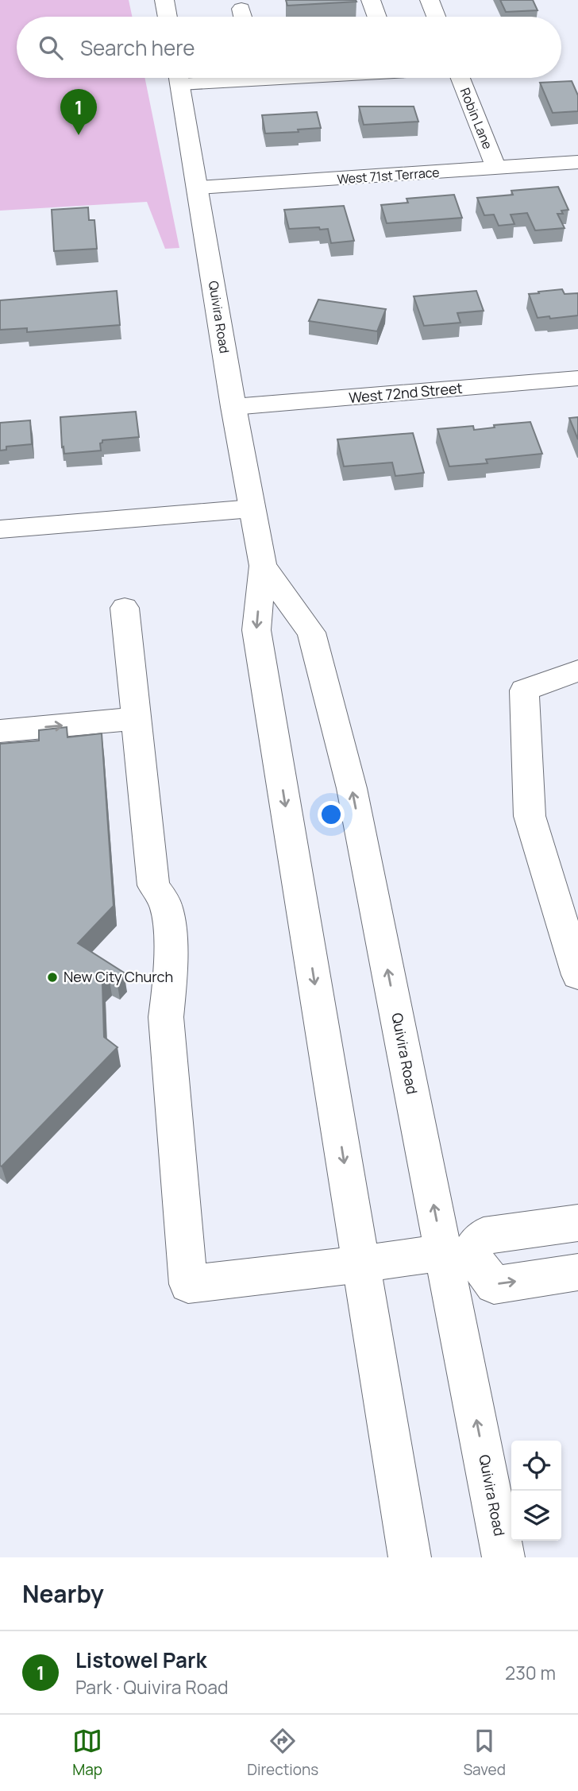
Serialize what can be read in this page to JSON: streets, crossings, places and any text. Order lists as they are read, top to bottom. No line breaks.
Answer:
{"streets":{"main road":["Robin Lane","West 71st Terrace","Quivira Road","West 72nd Street"]},"crossings":[["Robin Lane","West 71st Terrace"],["West 71st Terrace","Quivira Road"],["Quivira Road","West 72nd Street"]],"places":["New City Church"],"page":{"search":"Search here","pins":"1","heading":"Nearby","list":[{"mark":"1","name":"Listowel Park","note":"Park · Quivira Road","value":"230 m"}],"nav":["Map","Directions","Saved"]}}
